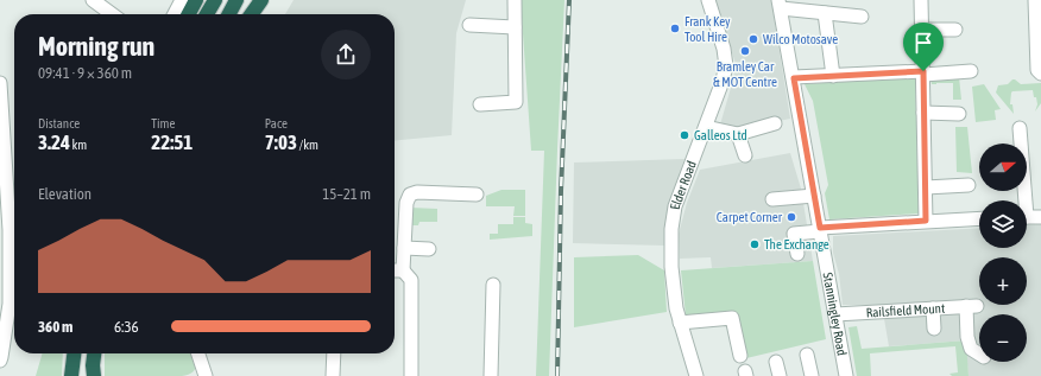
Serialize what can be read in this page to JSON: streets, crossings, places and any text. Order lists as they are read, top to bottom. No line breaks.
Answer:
{"streets":{"street":["Elder Road","Railsfield Mount","Stanningley Road"]},"crossings":[["Railsfield Mount","Stanningley Road"]],"places":["Frank Key Tool Hire","Wilco Motosave","Bramley Car & MOT Centre","Galleos Ltd","Carpet Corner","The Exchange"],"north":"right","page":{"heading":["Morning run","09:41 · 9 × 360 m"],"stats":[["Distance","3.24 km"],["Time","22:51"],["Pace","7:03 /km"]],"map_buttons":["+","−"],"chart":["Elevation","15–21 m"],"list":[{"name":"360 m","note":"6:36"}]}}
